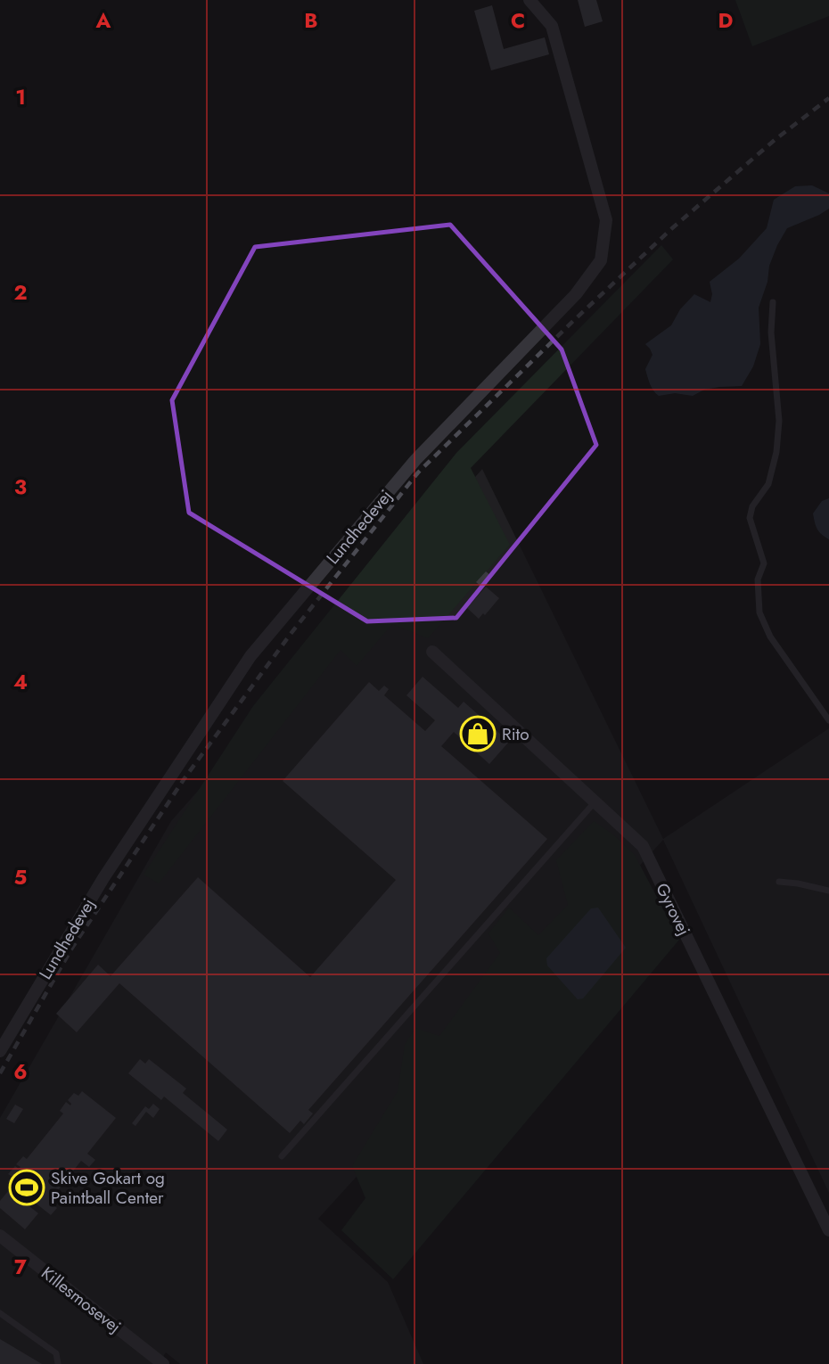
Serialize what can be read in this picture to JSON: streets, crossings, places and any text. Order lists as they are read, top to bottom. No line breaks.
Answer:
{"streets":{"street":["Lundhedevej","Gyrovej","Killesmosevej"]},"places":{"shop":["Rito"],"sports":["Skive Gokart og Paintball Center"]},"grid":{"columns":["A","B","C","D"],"rows":["1","2","3","4","5","6","7"]}}
